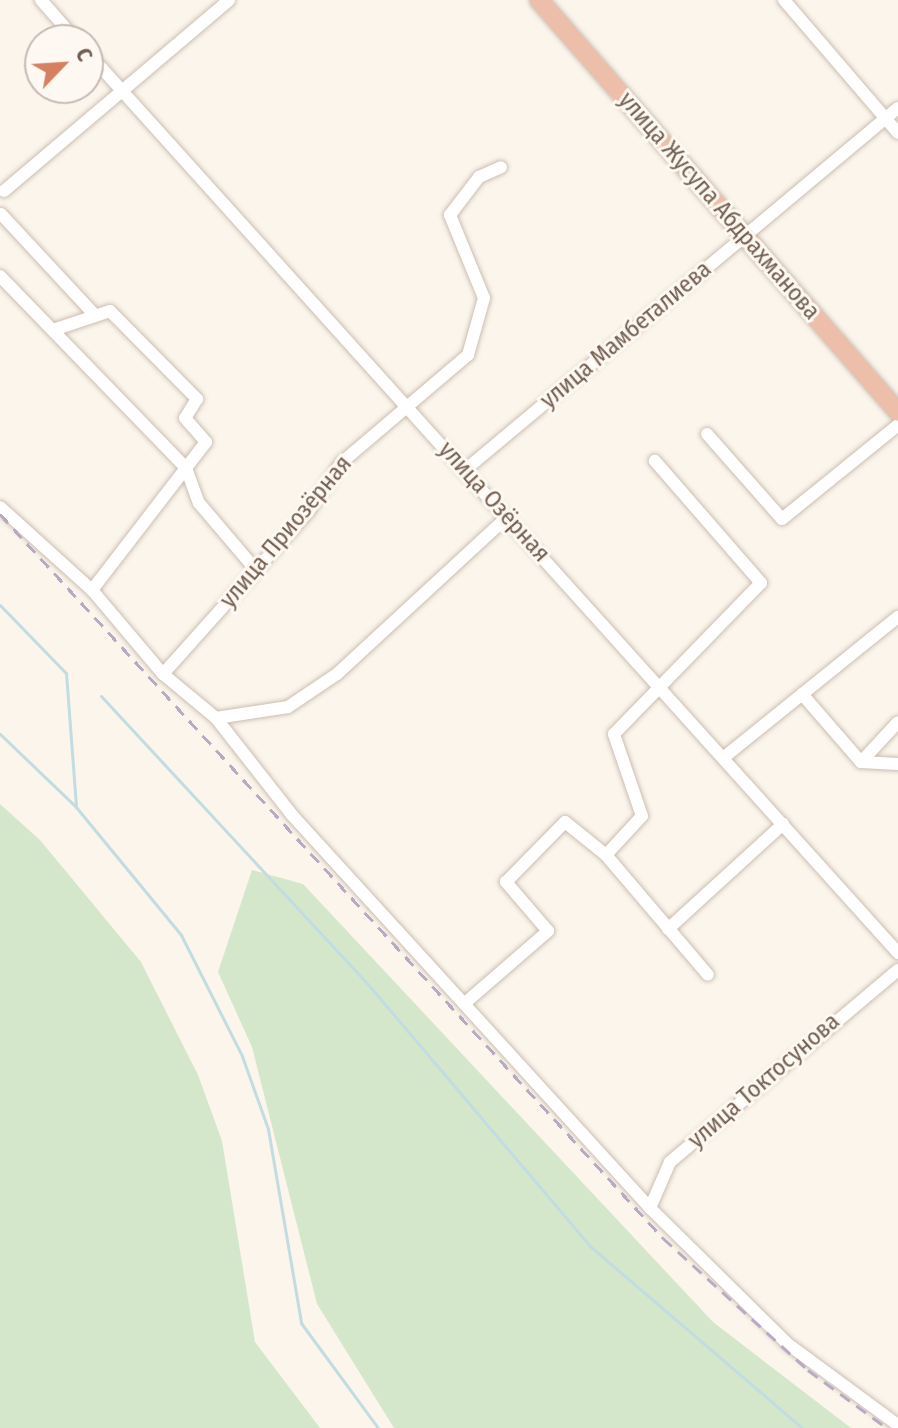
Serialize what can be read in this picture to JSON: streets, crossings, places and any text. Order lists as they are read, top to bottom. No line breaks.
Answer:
{"streets":{"highway":["улица Жусупа Абдрахманова"],"street":["улица Мамбеталиева","улица Озёрная","улица Приозёрная","улица Токтосунова"]},"crossings":[["улица Жусупа Абдрахманова","улица Мамбеталиева"],["улица Мамбеталиева","улица Озёрная"],["улица Озёрная","улица Приозёрная"]],"north":"top right"}
